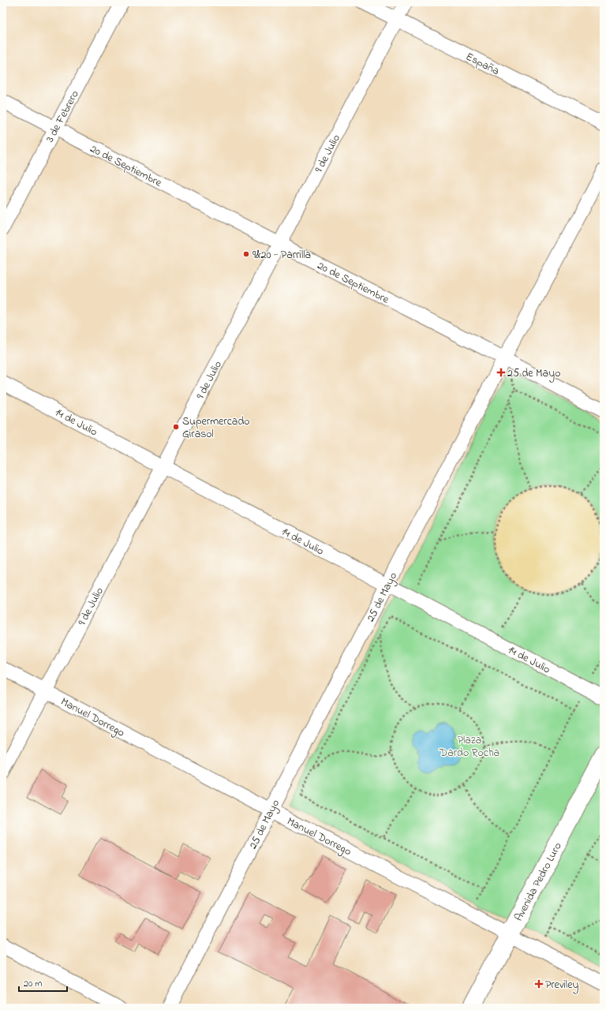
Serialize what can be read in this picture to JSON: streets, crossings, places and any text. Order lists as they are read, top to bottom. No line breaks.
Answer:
{"streets":{"main road":["Avenida Pedro Luro"],"street":["España","3 de Febrero","9 de Julio","20 de Septiembre","14 de Julio","25 de Mayo","Manuel Dorrego"]},"crossings":[["España","9 de Julio"],["3 de Febrero","20 de Septiembre"],["9 de Julio","20 de Septiembre"],["9 de Julio","14 de Julio"],["9 de Julio","Manuel Dorrego"],["20 de Septiembre","25 de Mayo"],["14 de Julio","25 de Mayo"],["25 de Mayo","Manuel Dorrego"],["Manuel Dorrego","Avenida Pedro Luro"]],"parks":["Plaza Dardo Rocha"],"places":{"other":["9&20 - Parrilla","Supermercado Girasol"],"health":["25 de Mayo","Previley"]},"scale_bar":"20 m"}
